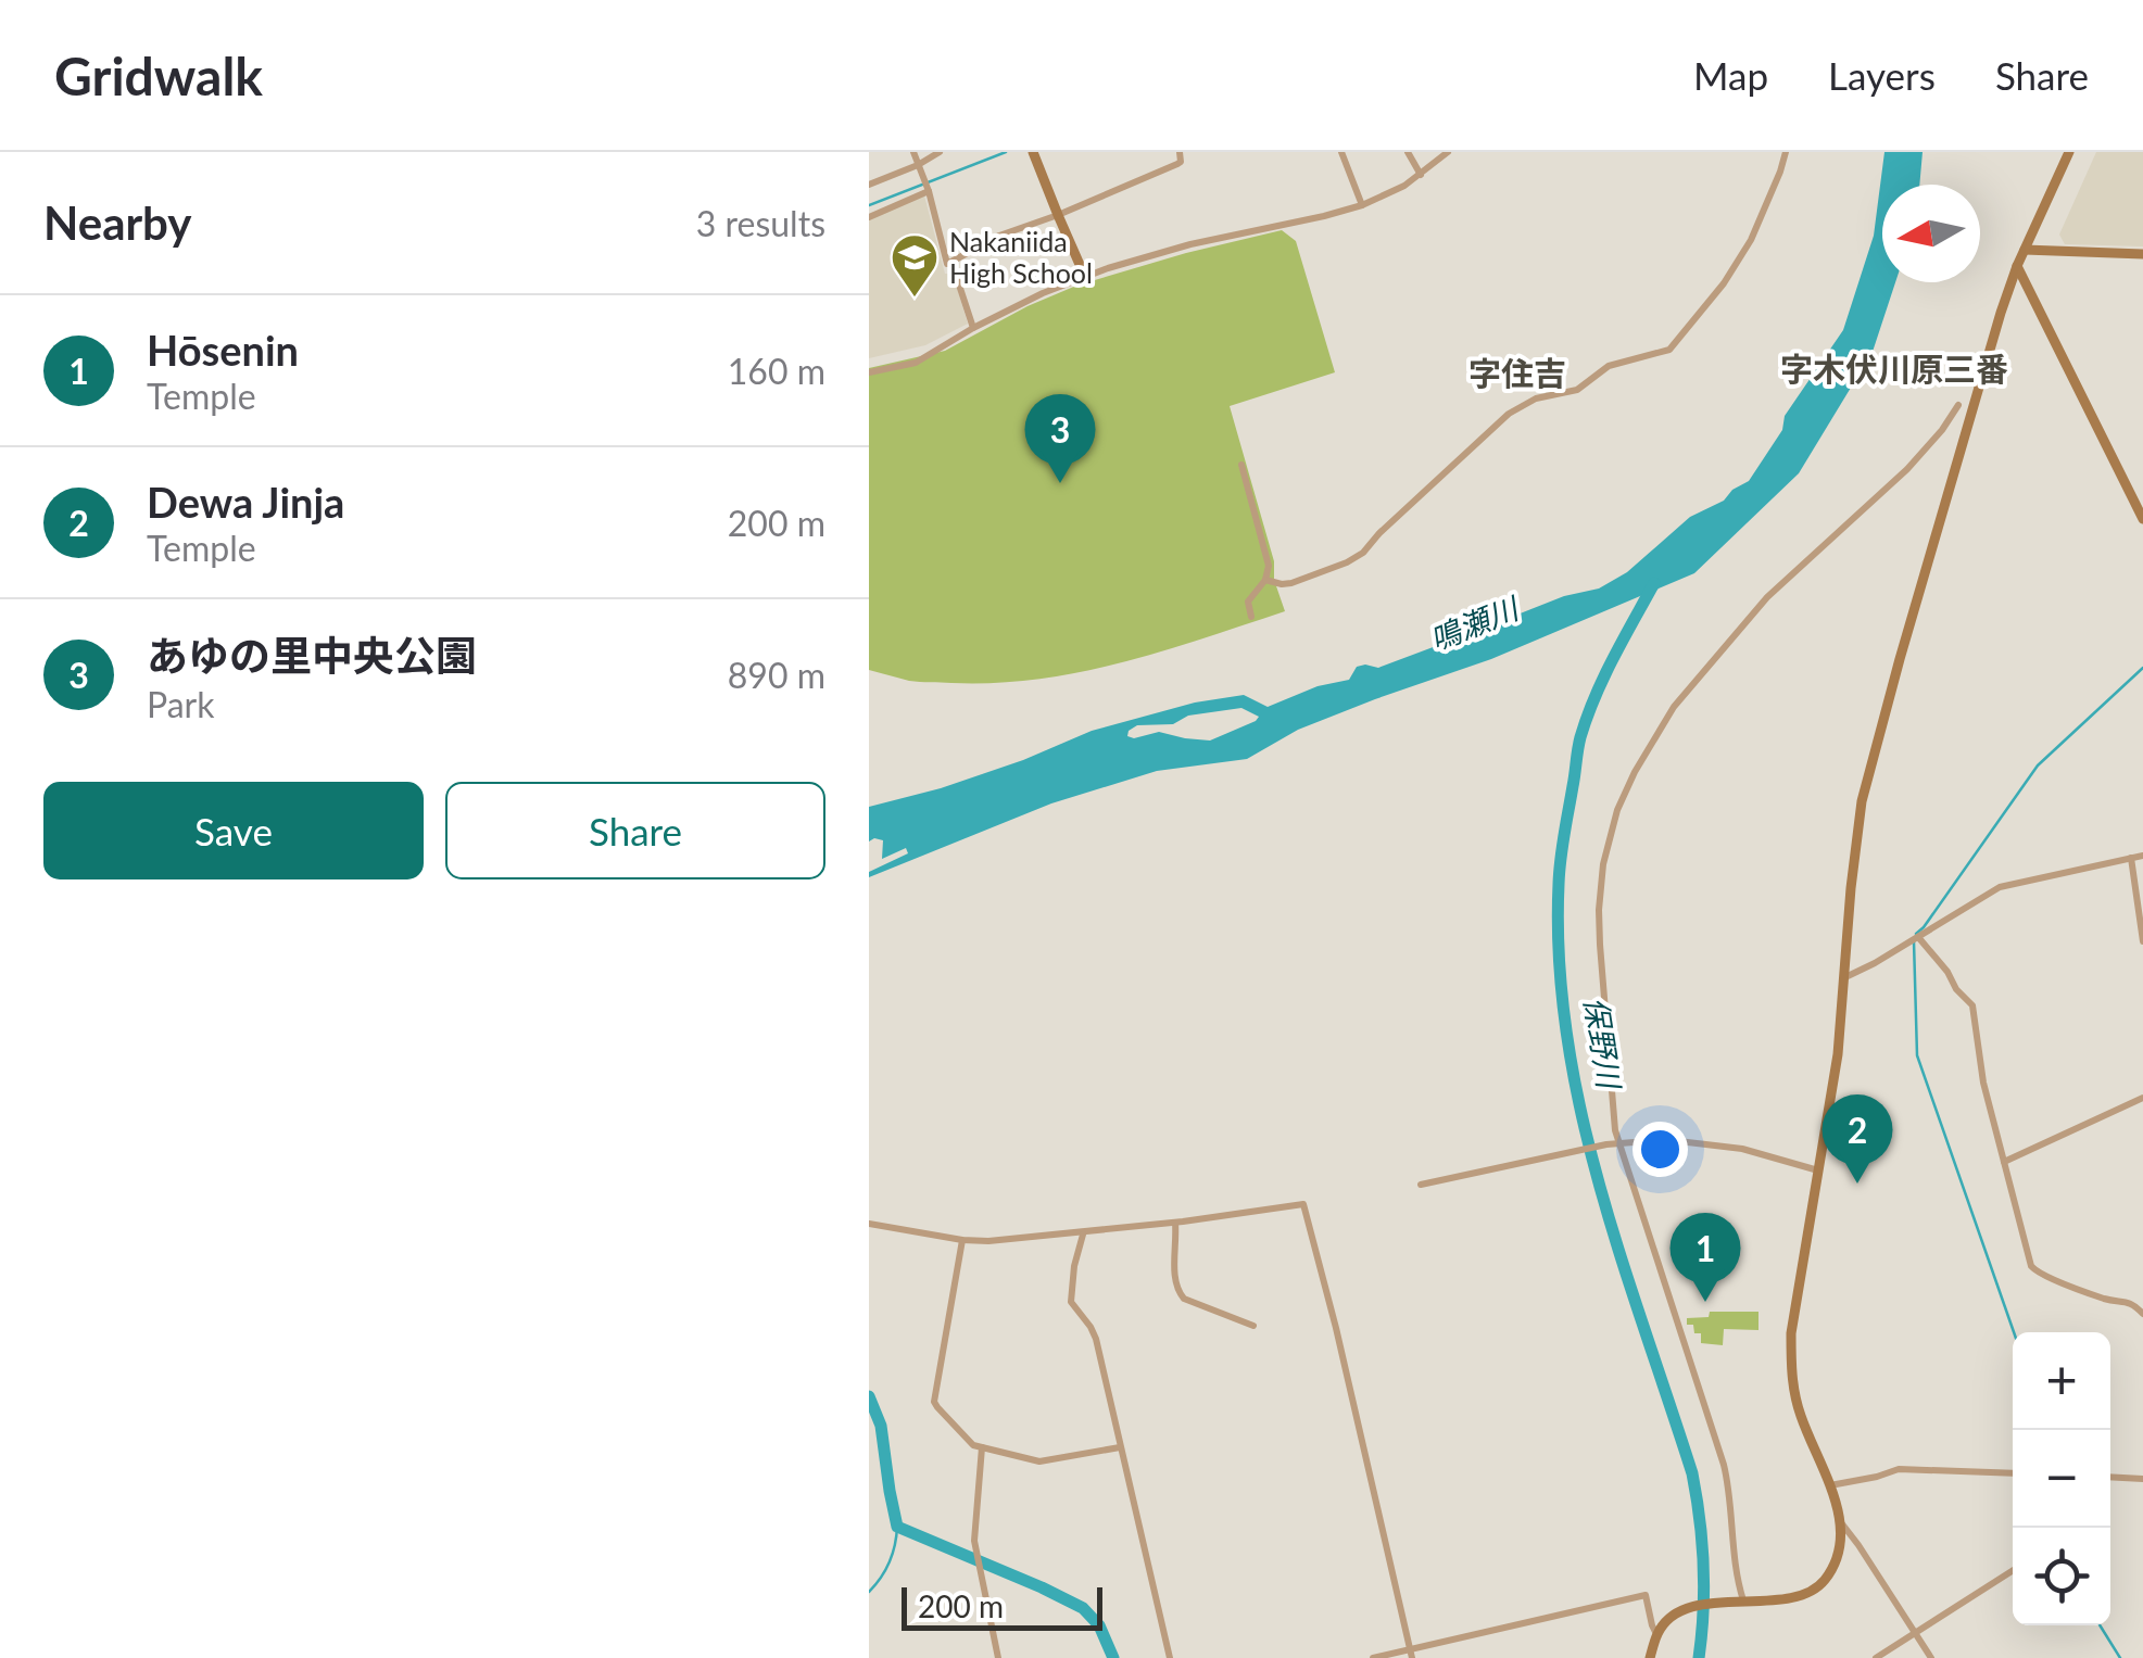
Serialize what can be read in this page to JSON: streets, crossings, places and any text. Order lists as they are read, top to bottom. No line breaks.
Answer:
{"districts":["字木伏川原三番","字住吉"],"water":["鳴瀬川","保野川"],"places":{"school or university":["Nakaniida High School"]},"scale_bar":"200 m","north":"left","page":{"header":"Gridwalk","nav":["Map","Layers","Share"],"heading":["Nearby","3 results"],"list":[{"mark":"1","name":"Hōsenin","note":"Temple","value":"160 m"},{"mark":"2","name":"Dewa Jinja","note":"Temple","value":"200 m"},{"mark":"3","name":"あゆの里中央公園","note":"Park","value":"890 m"}],"pins":["3","2","1"],"buttons":["Save","Share"],"map_buttons":["+","−"],"scale":"200 m"}}
